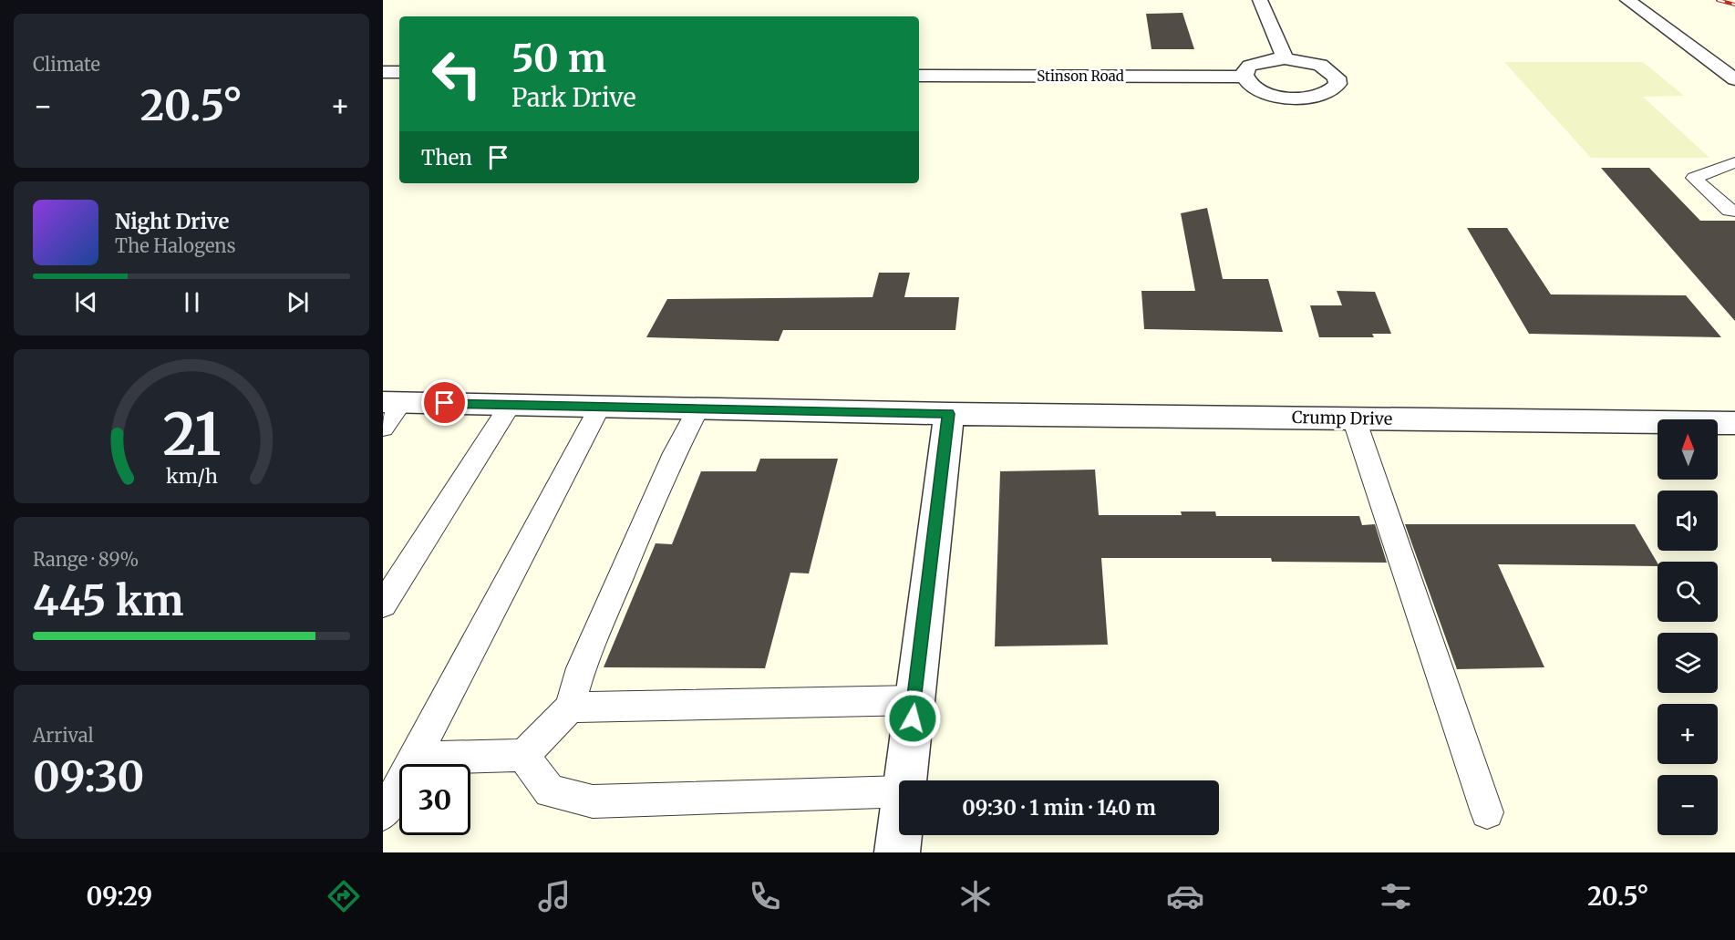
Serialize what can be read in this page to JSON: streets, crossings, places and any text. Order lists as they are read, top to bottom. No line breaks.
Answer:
{"streets":{"street":["Stinson Road","Crump Drive"]},"north":"top","page":{"tile":["Climate",["Range · 89%","445 km"],["Arrival","09:30"]],"turn":["50 m","Park Drive"],"heat":["−","20.5°","+"],"then":"Then","song":["Night Drive","The Halogens"],"map_buttons":["+","−"],"limit":"30","trip":"09:30 · 1 min · 140 m","tabs":["09:29","20.5°"],"gauge":["21","km/h"]}}
